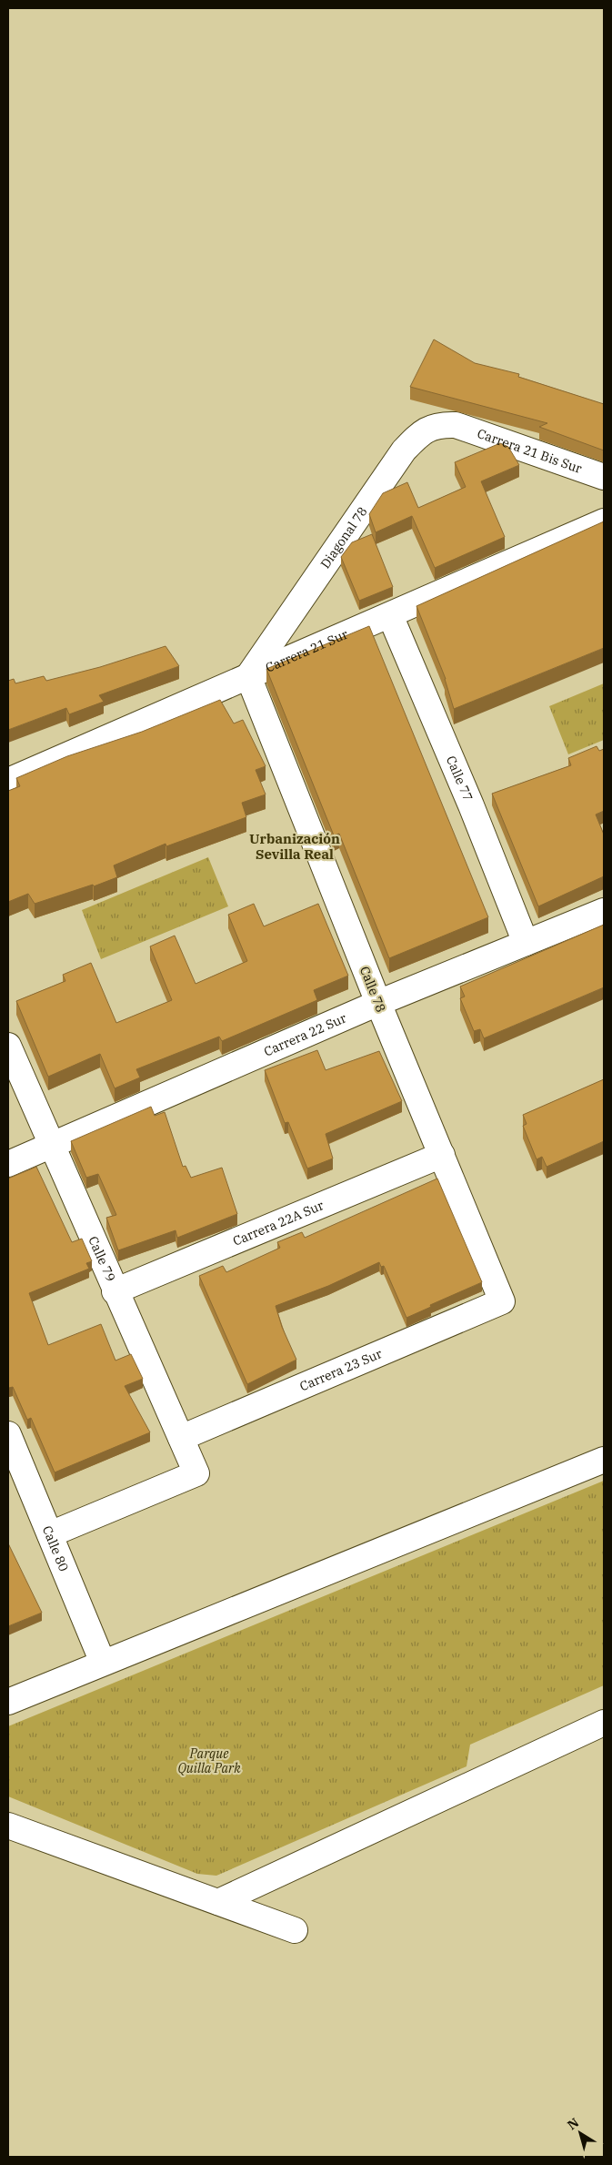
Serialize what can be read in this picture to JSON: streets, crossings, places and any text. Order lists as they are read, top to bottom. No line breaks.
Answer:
{"streets":{"street":["Carrera 21 Bis Sur","Diagonal 78","Carrera 21 Sur","Calle 77","Calle 78","Carrera 22 Sur","Carrera 22A Sur","Calle 79","Carrera 23 Sur","Calle 80"]},"crossings":[["Carrera 21 Bis Sur","Diagonal 78"],["Diagonal 78","Carrera 21 Sur"],["Diagonal 78","Calle 78"],["Carrera 21 Sur","Calle 77"],["Carrera 21 Sur","Calle 78"],["Calle 77","Carrera 22 Sur"],["Calle 78","Carrera 22 Sur"],["Calle 78","Carrera 22A Sur"],["Calle 78","Carrera 23 Sur"],["Carrera 22 Sur","Calle 79"],["Carrera 22A Sur","Calle 79"],["Calle 79","Carrera 23 Sur"],["Calle 79","Calle 80"]],"districts":["Urbanización Sevilla Real"],"parks":["Parque Quilla Park"],"north":"top left"}
